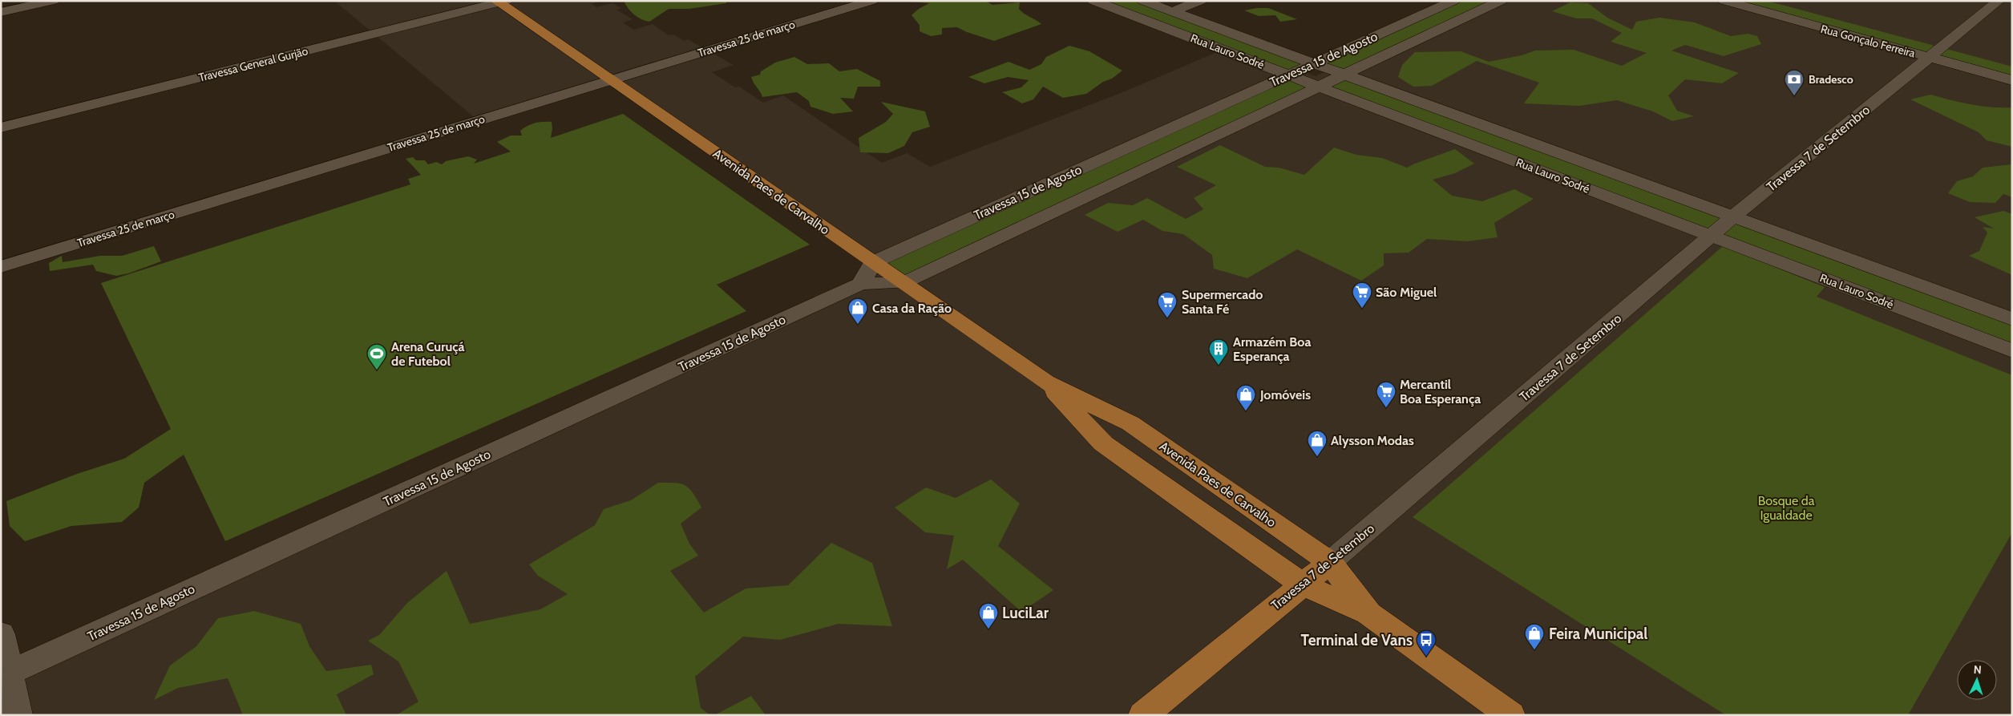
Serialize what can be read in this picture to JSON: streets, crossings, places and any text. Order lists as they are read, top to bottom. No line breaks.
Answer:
{"streets":{"main road":["Travessa 7 de Setembro","Avenida Paes de Carvalho"],"street":["Travessa 25 de março","Rua Gonçalo Ferreira","Rua Lauro Sodré","Travessa 15 de Agosto","Travessa General Gurjão"]},"crossings":[["Travessa 25 de março","Avenida Paes de Carvalho"],["Rua Gonçalo Ferreira","Travessa 7 de Setembro"],["Rua Lauro Sodré","Travessa 15 de Agosto"],["Rua Lauro Sodré","Travessa 7 de Setembro"],["Travessa 15 de Agosto","Avenida Paes de Carvalho"],["Travessa General Gurjão","Avenida Paes de Carvalho"],["Travessa 7 de Setembro","Avenida Paes de Carvalho"]],"parks":["Bosque da Igualdade"],"places":{"bank":["Bradesco"],"supermarket":["São Miguel","Supermercado Santa Fé","Mercantil Boa Esperança"],"shop":["Casa da Ração","Jomóveis","Alysson Modas","LuciLar","Feira Municipal"],"building":["Armazém Boa Esperança"],"sports":["Arena Curuçá de Futebol"],"bus stop":["Terminal de Vans"]},"north":"top"}
